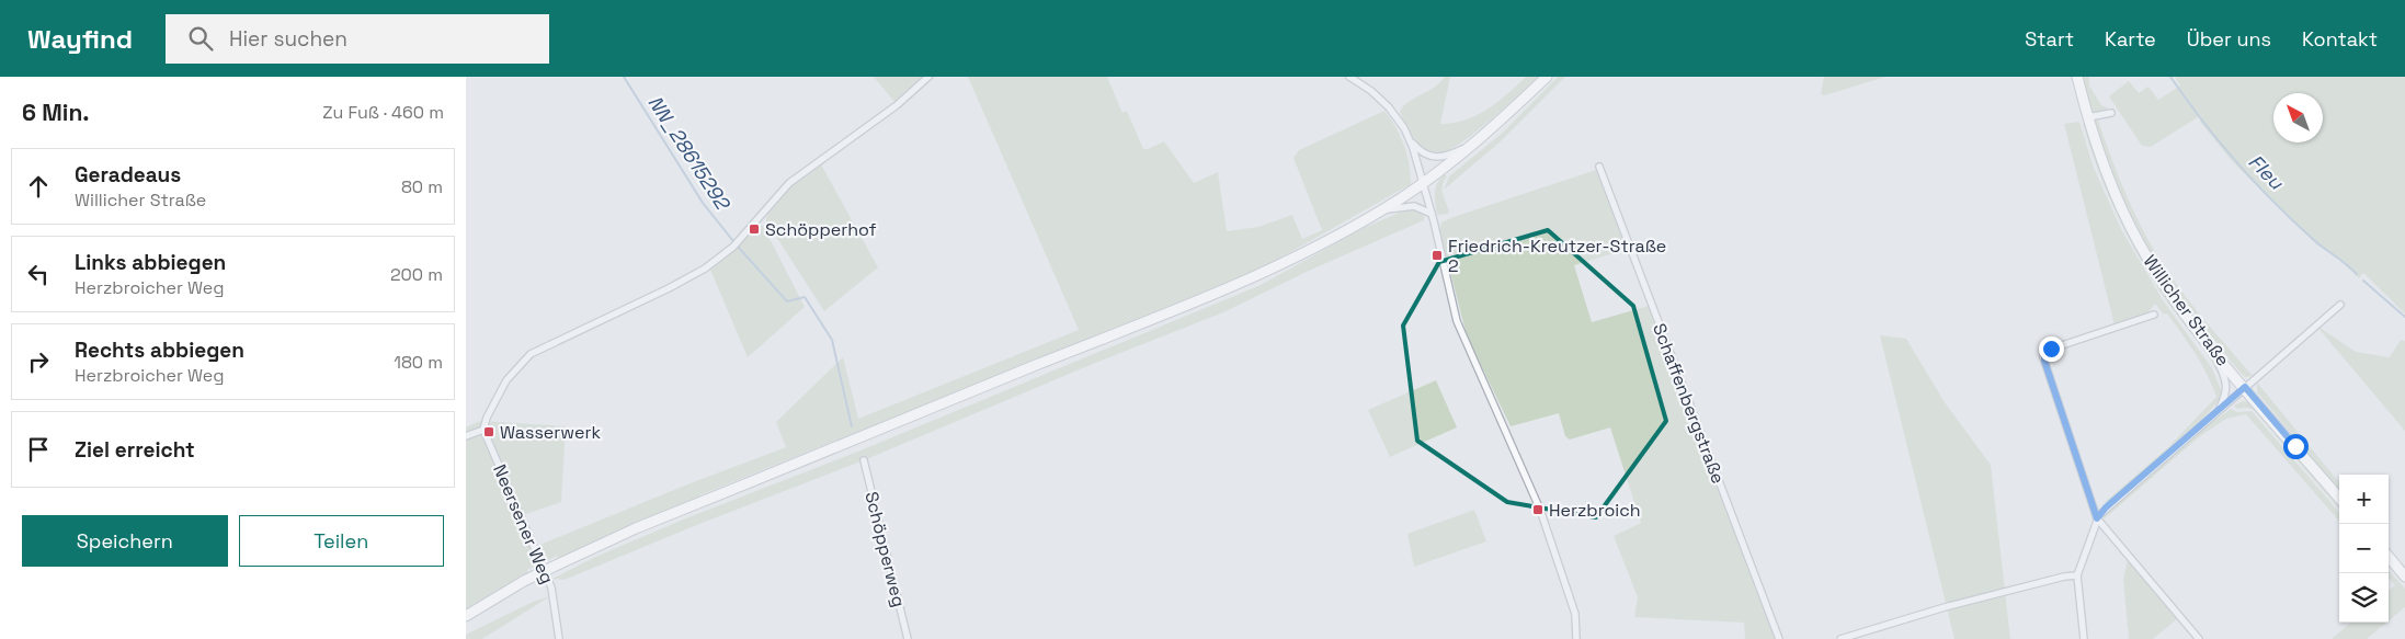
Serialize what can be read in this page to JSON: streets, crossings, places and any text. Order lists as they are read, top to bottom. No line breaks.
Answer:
{"streets":{"main road":["Willicher Straße"],"street":["Schaffenbergstraße","Neersener Weg","Schöpperweg"]},"water":["NN_28615292","Fleu"],"places":{"transit":["Schöpperhof","Friedrich-Kreutzer-Straße 2","Wasserwerk","Herzbroich"]},"north":"top left","page":{"header":"Wayfind","search":"Hier suchen","nav":["Start","Karte","Über uns","Kontakt"],"heading":["6 Min.","Zu Fuß · 460 m"],"list":[["Geradeaus","Willicher Straße","80 m"],["Links abbiegen","Herzbroicher Weg","200 m"],["Rechts abbiegen","Herzbroicher Weg","180 m"],"Ziel erreicht"],"map_buttons":["+","−"],"buttons":["Speichern","Teilen"]}}
